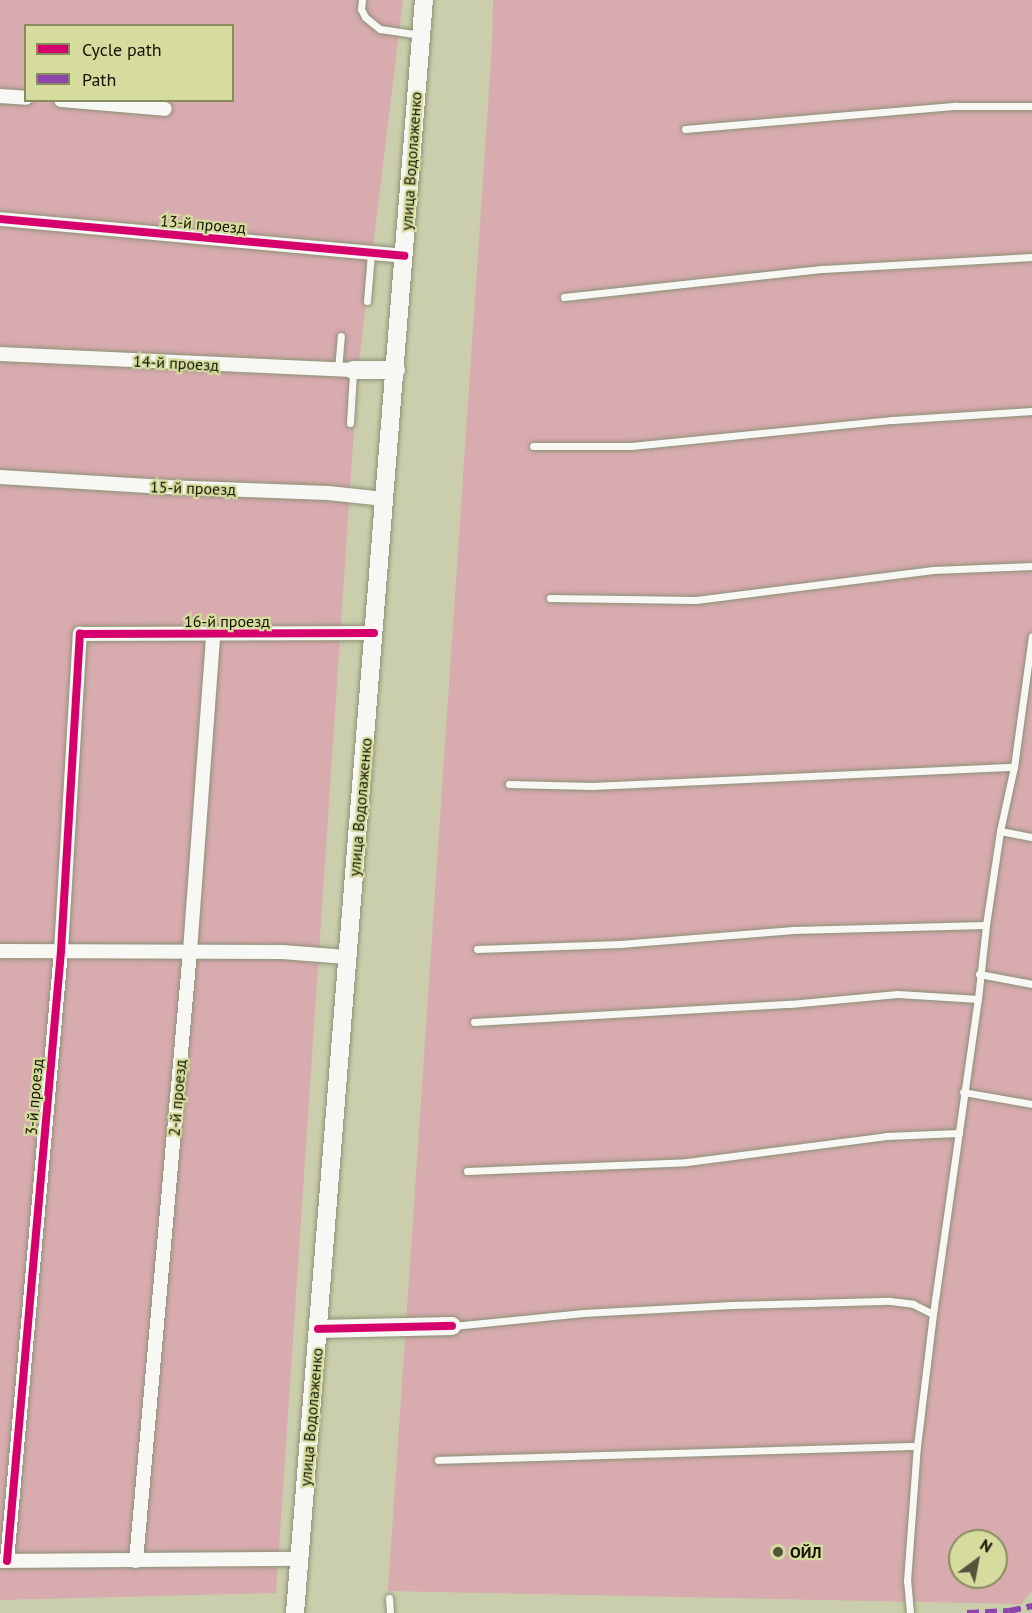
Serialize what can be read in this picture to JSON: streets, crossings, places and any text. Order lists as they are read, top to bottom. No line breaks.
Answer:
{"streets":{"main road":["улица Водолаженко"],"street":["13-й проезд","14-й проезд","15-й проезд","16-й проезд","3-й проезд","2-й проезд"]},"crossings":[["улица Водолаженко","13-й проезд"],["улица Водолаженко","15-й проезд"],["улица Водолаженко","16-й проезд"],["16-й проезд","3-й проезд"],["16-й проезд","2-й проезд"]],"places":["ОЙЛ"],"legend":["Cycle path","Path"],"north":"top right"}
